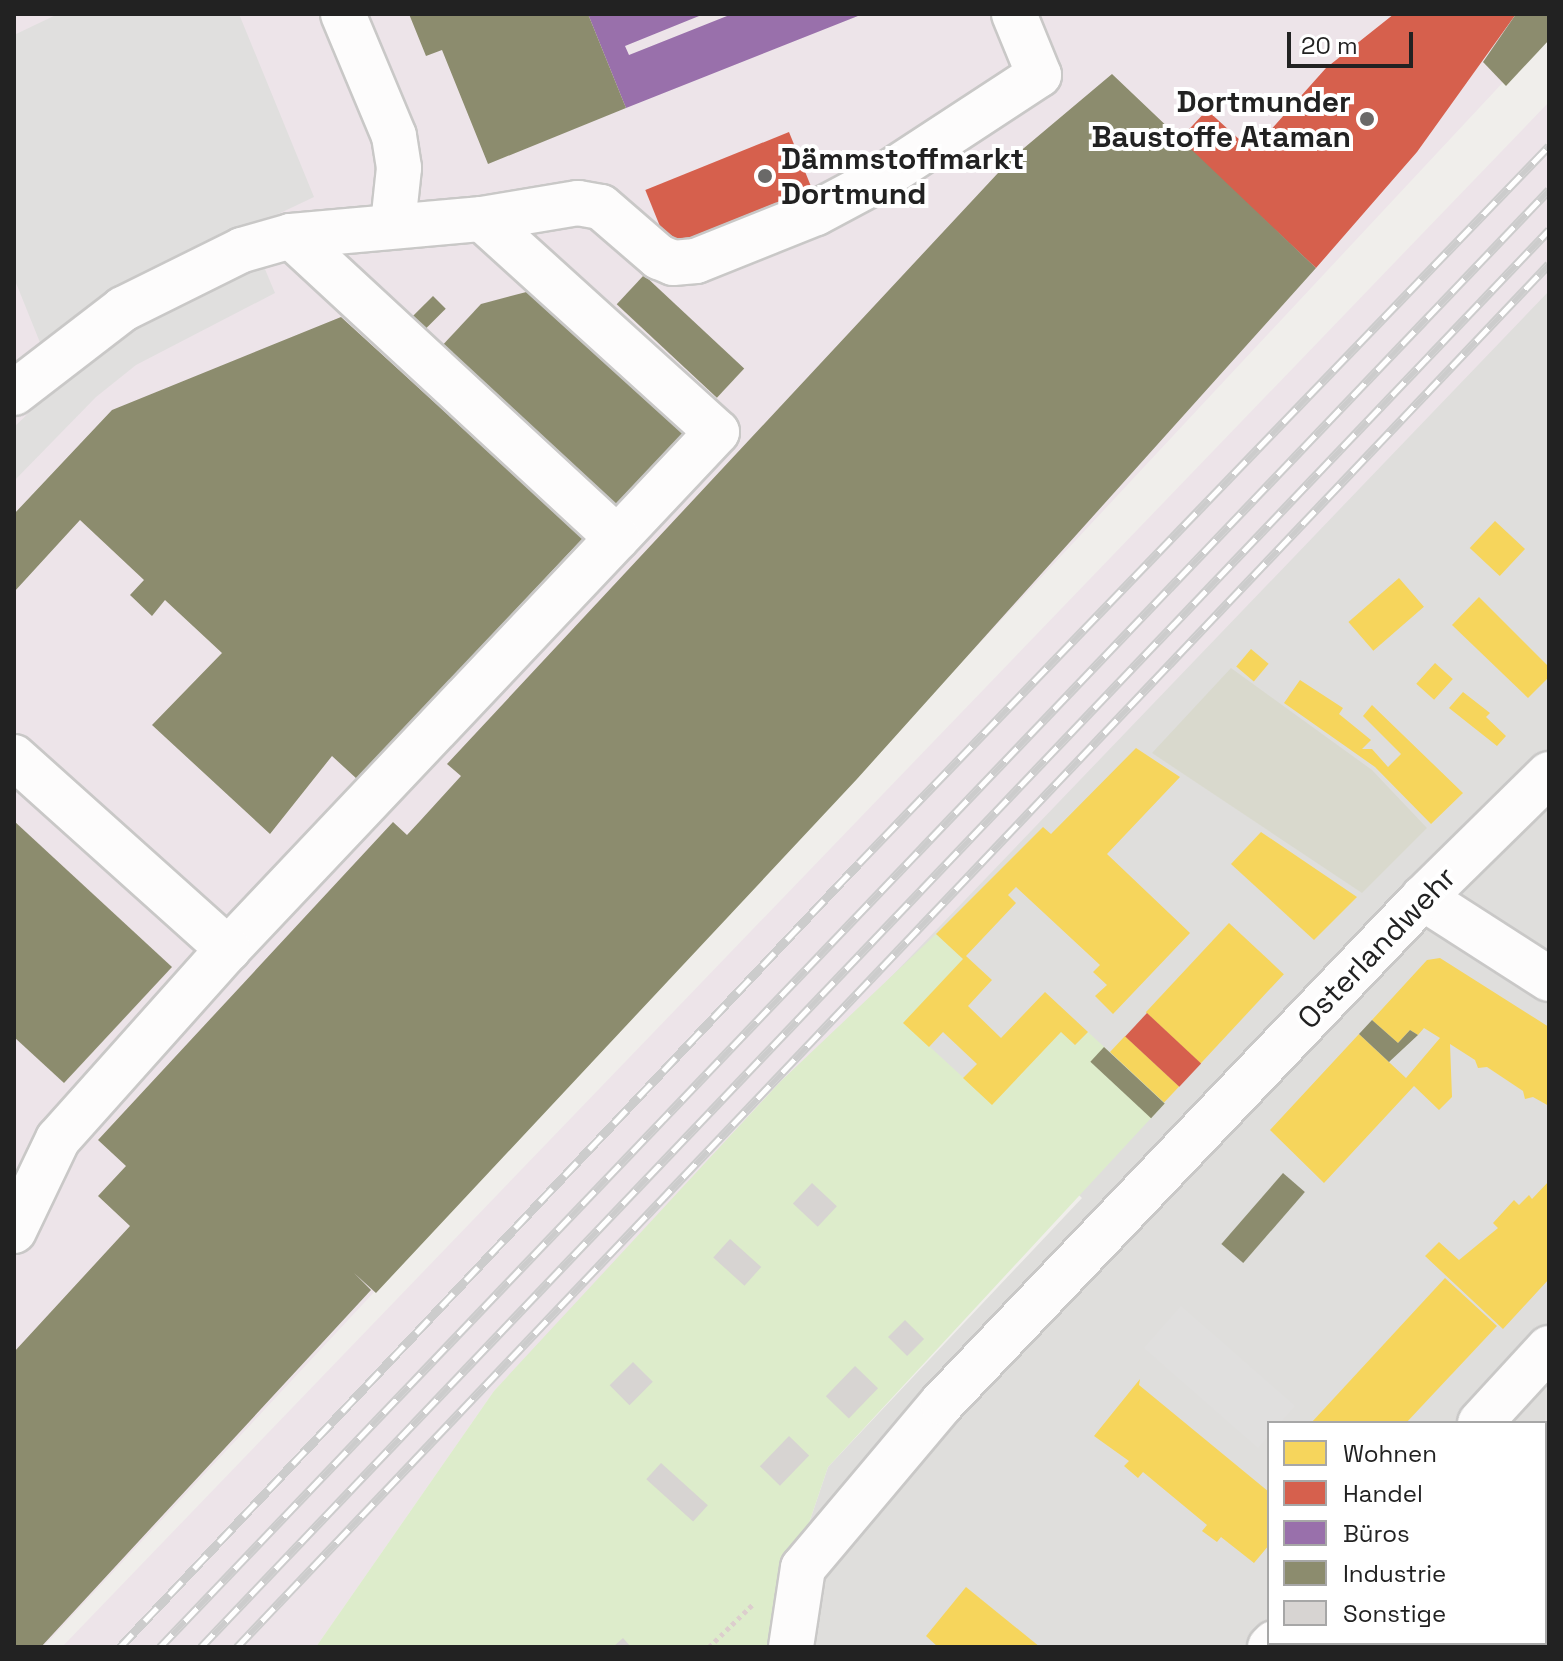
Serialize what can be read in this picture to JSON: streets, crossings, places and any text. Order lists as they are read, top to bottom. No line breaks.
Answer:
{"streets":{"street":["Osterlandwehr"]},"places":["Dortmunder Baustoffe Ataman","Dämmstoffmarkt Dortmund"],"legend":["Wohnen","Handel","Büros","Industrie","Sonstige"],"scale_bar":"20 m"}
